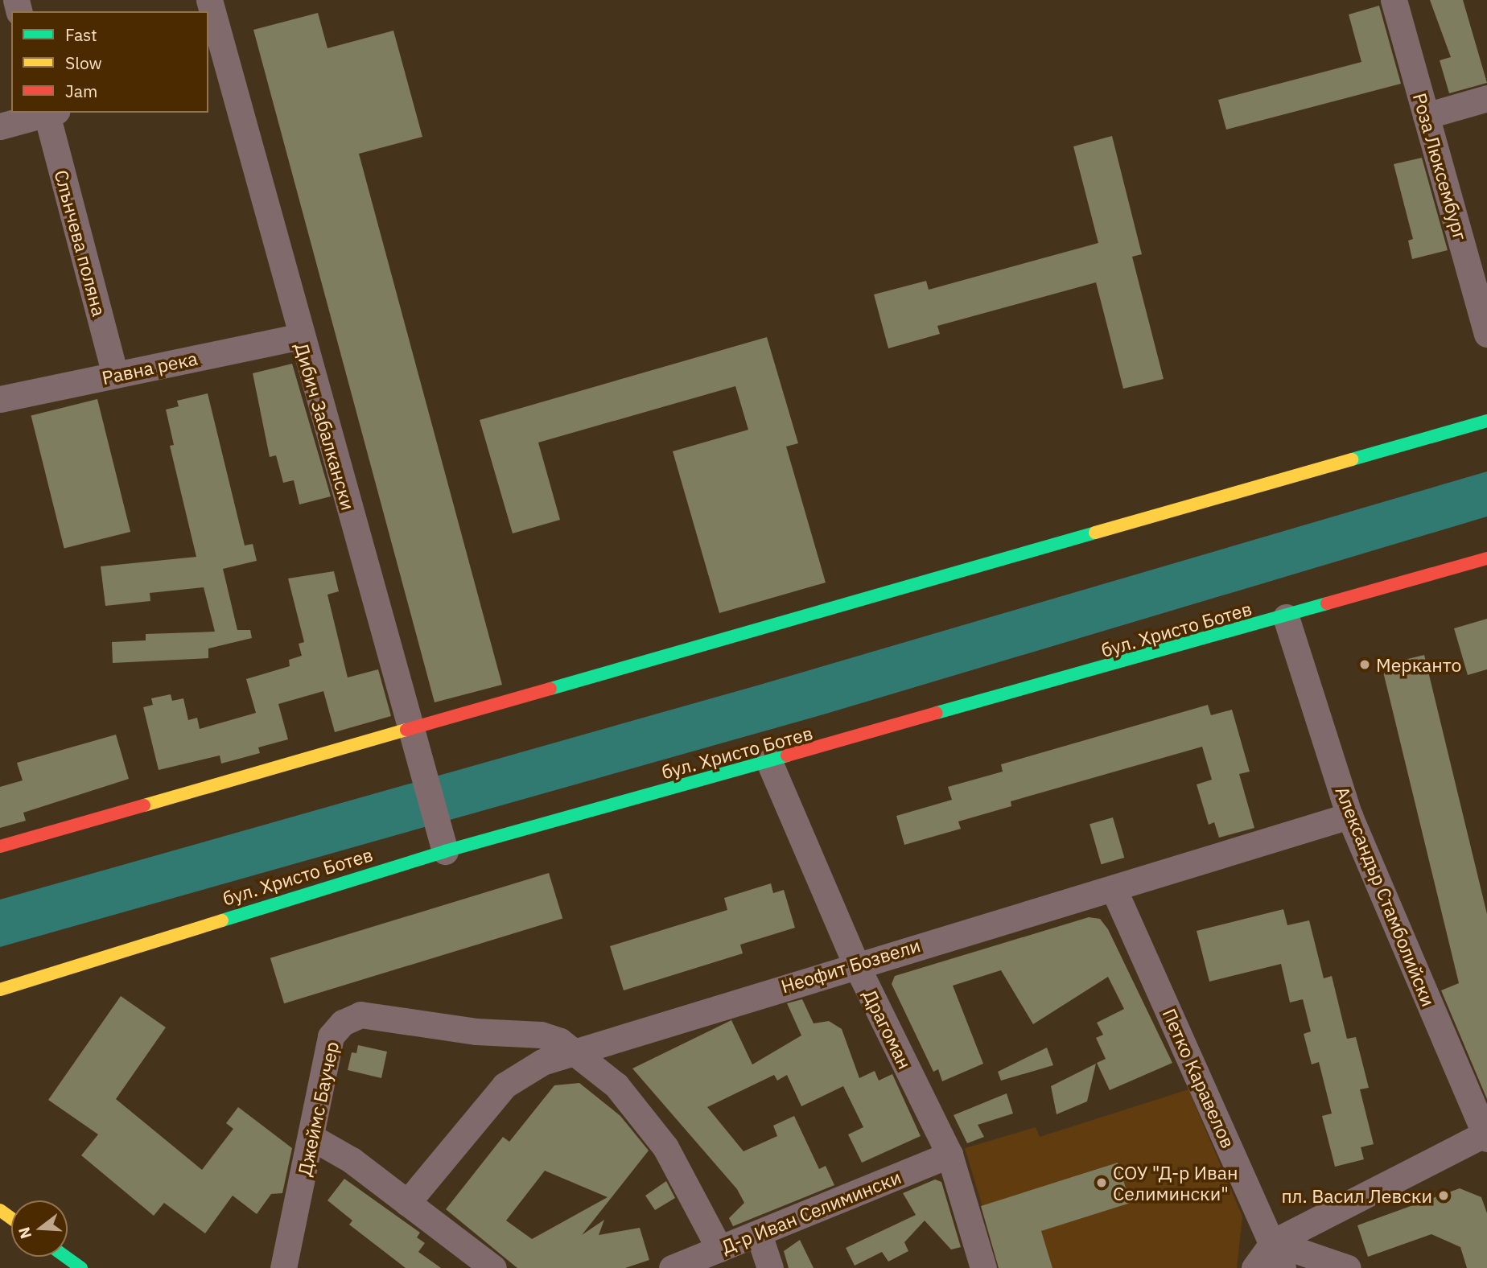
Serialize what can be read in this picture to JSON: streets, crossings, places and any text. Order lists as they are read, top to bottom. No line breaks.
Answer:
{"streets":{"main road":["бул. Христо Ботев"],"street":["Роза Люксембург","Слънчева поляна","Равна река","Дибич Забалкански","Александър Стамболийски","Неофит Бозвели","Драгоман","Петко Каравелов","Джеймс Баучер","Д-р Иван Селимински"]},"crossings":[["Слънчева поляна","Равна река"],["Равна река","Дибич Забалкански"],["Дибич Забалкански","бул. Христо Ботев"],["бул. Христо Ботев","Александър Стамболийски"],["бул. Христо Ботев","Драгоман"],["Александър Стамболийски","Неофит Бозвели"],["Неофит Бозвели","Драгоман"],["Неофит Бозвели","Петко Каравелов"],["Неофит Бозвели","Джеймс Баучер"],["Драгоман","Д-р Иван Селимински"],["Джеймс Баучер","Д-р Иван Селимински"]],"places":["Мерканто","СОУ \"Д-р Иван Селимински\"","пл. Васил Левски"],"legend":["Fast","Slow","Jam"],"north":"left"}
